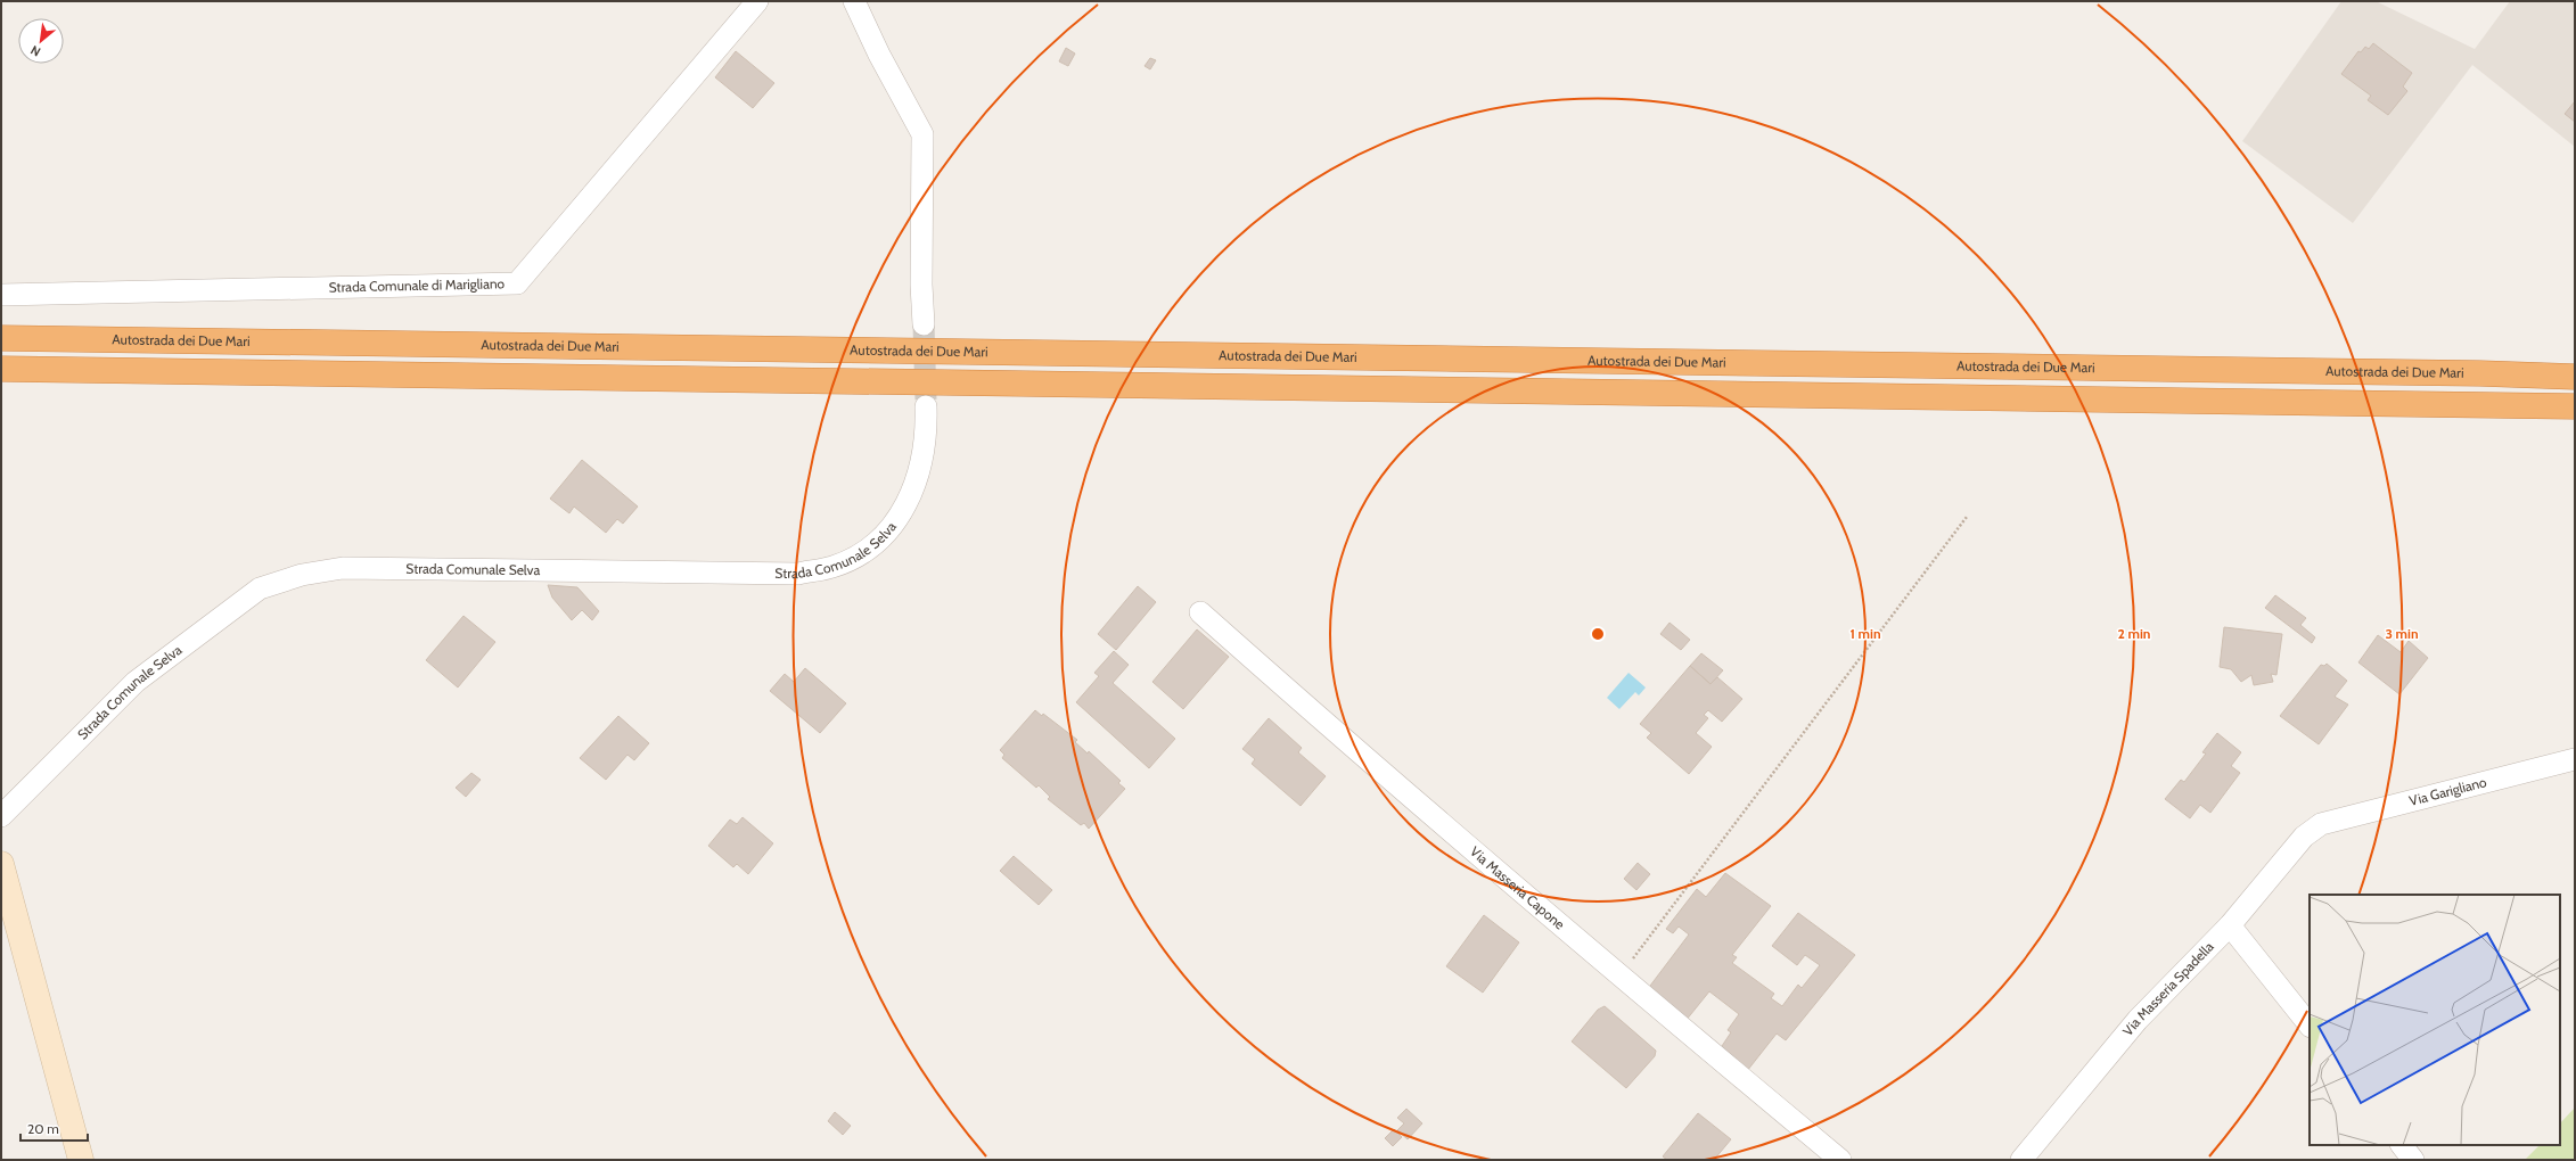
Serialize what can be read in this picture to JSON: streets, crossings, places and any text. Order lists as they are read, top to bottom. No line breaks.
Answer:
{"streets":{"highway":["Autostrada dei Due Mari"],"street":["Strada Comunale di Marigliano","Strada Comunale Selva","Via Garigliano","Via Masseria Capone","Via Masseria Spadella"]},"crossings":[["Via Garigliano","Via Masseria Spadella"]],"scale_bar":"20 m","north":"bottom left","rings":["1 min","2 min","3 min"]}
